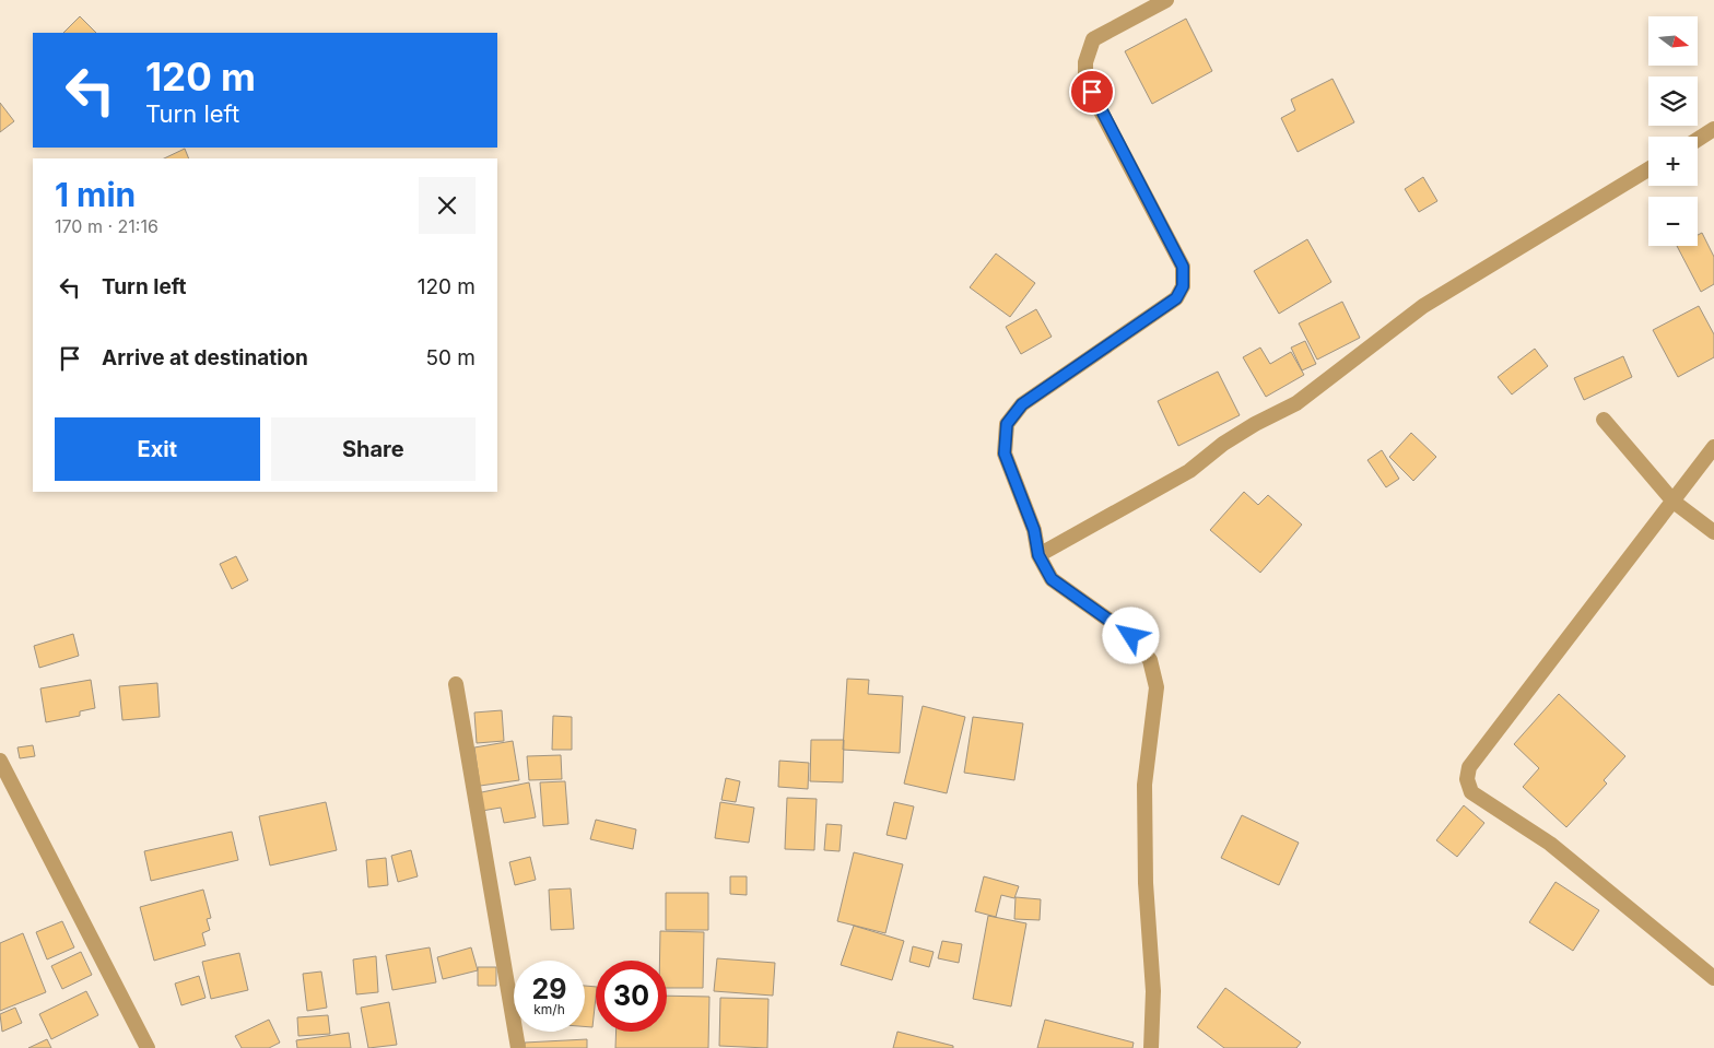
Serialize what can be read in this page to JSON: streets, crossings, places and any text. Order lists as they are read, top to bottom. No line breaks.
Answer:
{"north":"right","page":{"map_buttons":["+","−"],"turn":["120 m","Turn left"],"heading":["1 min","170 m · 21:16"],"list":[{"name":"Turn left","value":"120 m"},{"name":"Arrive at destination","value":"50 m"}],"buttons":["Exit","Share"],"speed":"29 km/h","limit":"30"}}
